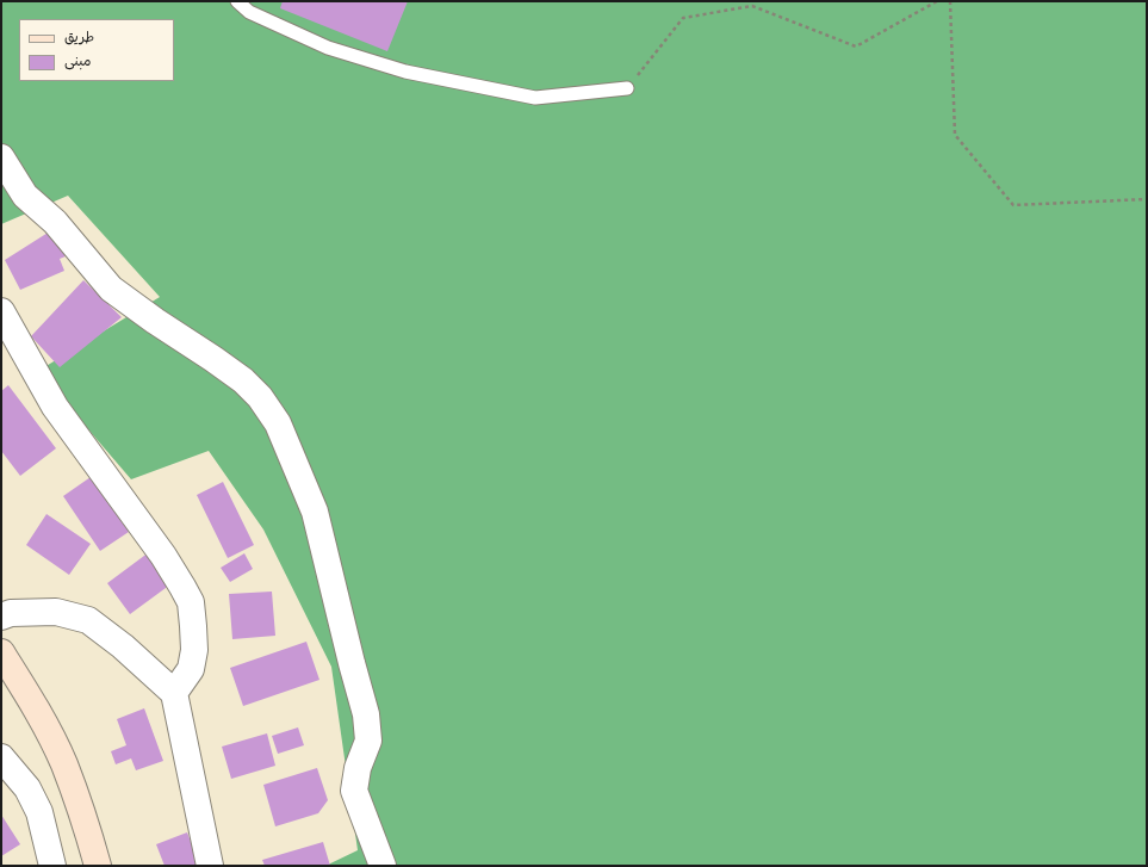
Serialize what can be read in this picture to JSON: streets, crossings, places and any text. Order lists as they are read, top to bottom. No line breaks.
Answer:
{"legend":["طريق","مبنى"]}
